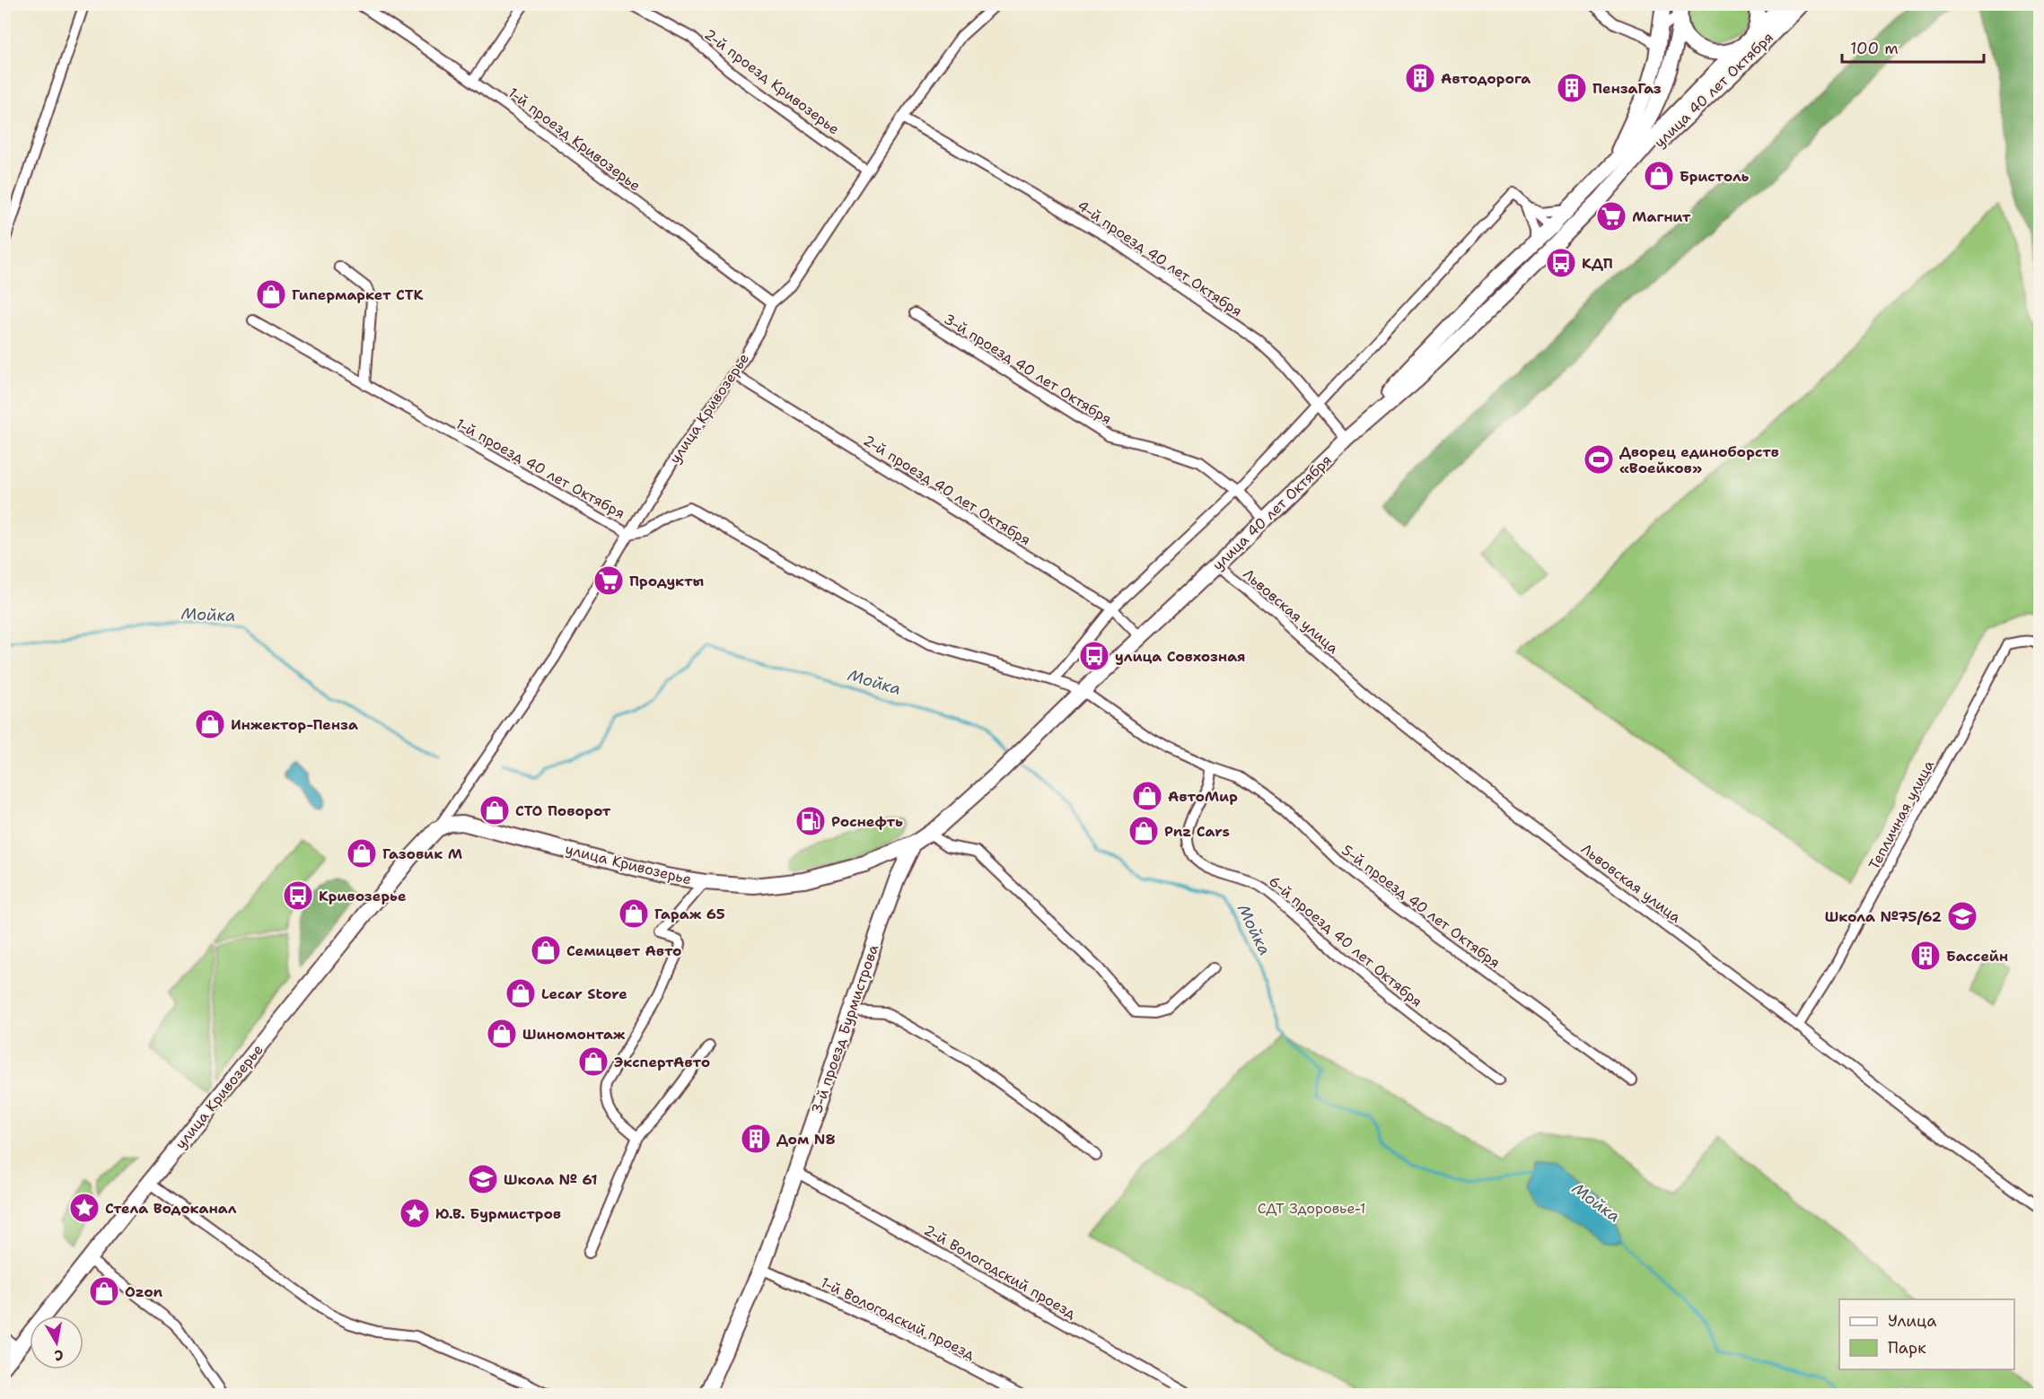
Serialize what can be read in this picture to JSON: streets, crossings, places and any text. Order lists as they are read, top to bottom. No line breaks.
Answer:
{"streets":{"main road":["улица 40 лет Октября","улица Кривозерье","3-й проезд Бурмистрова"],"street":["2-й проезд Кривозерье","1-й проезд Кривозерье","4-й проезд 40 лет Октября","3-й проезд 40 лет Октября","1-й проезд 40 лет Октября","2-й проезд 40 лет Октября","Львовская улица","Тепличная улица","5-й проезд 40 лет Октября","6-й проезд 40 лет Октября","2-й Вологодский проезд","1-й Вологодский проезд"]},"crossings":[["2-й проезд Кривозерье","улица Кривозерье"],["улица 40 лет Октября","4-й проезд 40 лет Октября"],["улица 40 лет Октября","3-й проезд 40 лет Октября"],["улица 40 лет Октября","улица Кривозерье"],["улица 40 лет Октября","2-й проезд 40 лет Октября"],["улица 40 лет Октября","Львовская улица"],["улица 40 лет Октября","5-й проезд 40 лет Октября"],["улица 40 лет Октября","3-й проезд Бурмистрова"],["1-й проезд Кривозерье","улица Кривозерье"],["4-й проезд 40 лет Октября","улица Кривозерье"],["улица Кривозерье","1-й проезд 40 лет Октября"],["улица Кривозерье","2-й проезд 40 лет Октября"],["улица Кривозерье","3-й проезд Бурмистрова"],["1-й проезд 40 лет Октября","5-й проезд 40 лет Октября"],["Львовская улица","Тепличная улица"],["5-й проезд 40 лет Октября","6-й проезд 40 лет Октября"],["3-й проезд Бурмистрова","2-й Вологодский проезд"],["3-й проезд Бурмистрова","1-й Вологодский проезд"]],"water":["Мойка"],"parks":["СДТ Здоровье-1"],"places":{"building":["Автодорога","ПензаГаз","Бассейн","Дом N8"],"shop":["Бристоль","Гипермаркет СТК","Инжектор-Пенза","АвтоМир","СТО Поворот","Pnz Cars","Газовик М","Гараж 65","Семицвет Авто","Lecar Store","Шиномонтаж","ЭкспертАвто","Ozon"],"supermarket":["Магнит","Продукты"],"bus stop":["КДП","улица Совхозная","Кривозерье"],"sports":["Дворец единоборств «Воейков»"],"fuel station":["Роснефть"],"school or university":["Школа №75/62","Школа № 61"],"place":["Стела Водоканал","Ю.В. Бурмистров"]},"legend":["Улица","Парк"],"scale_bar":"100 m","north":"bottom"}
